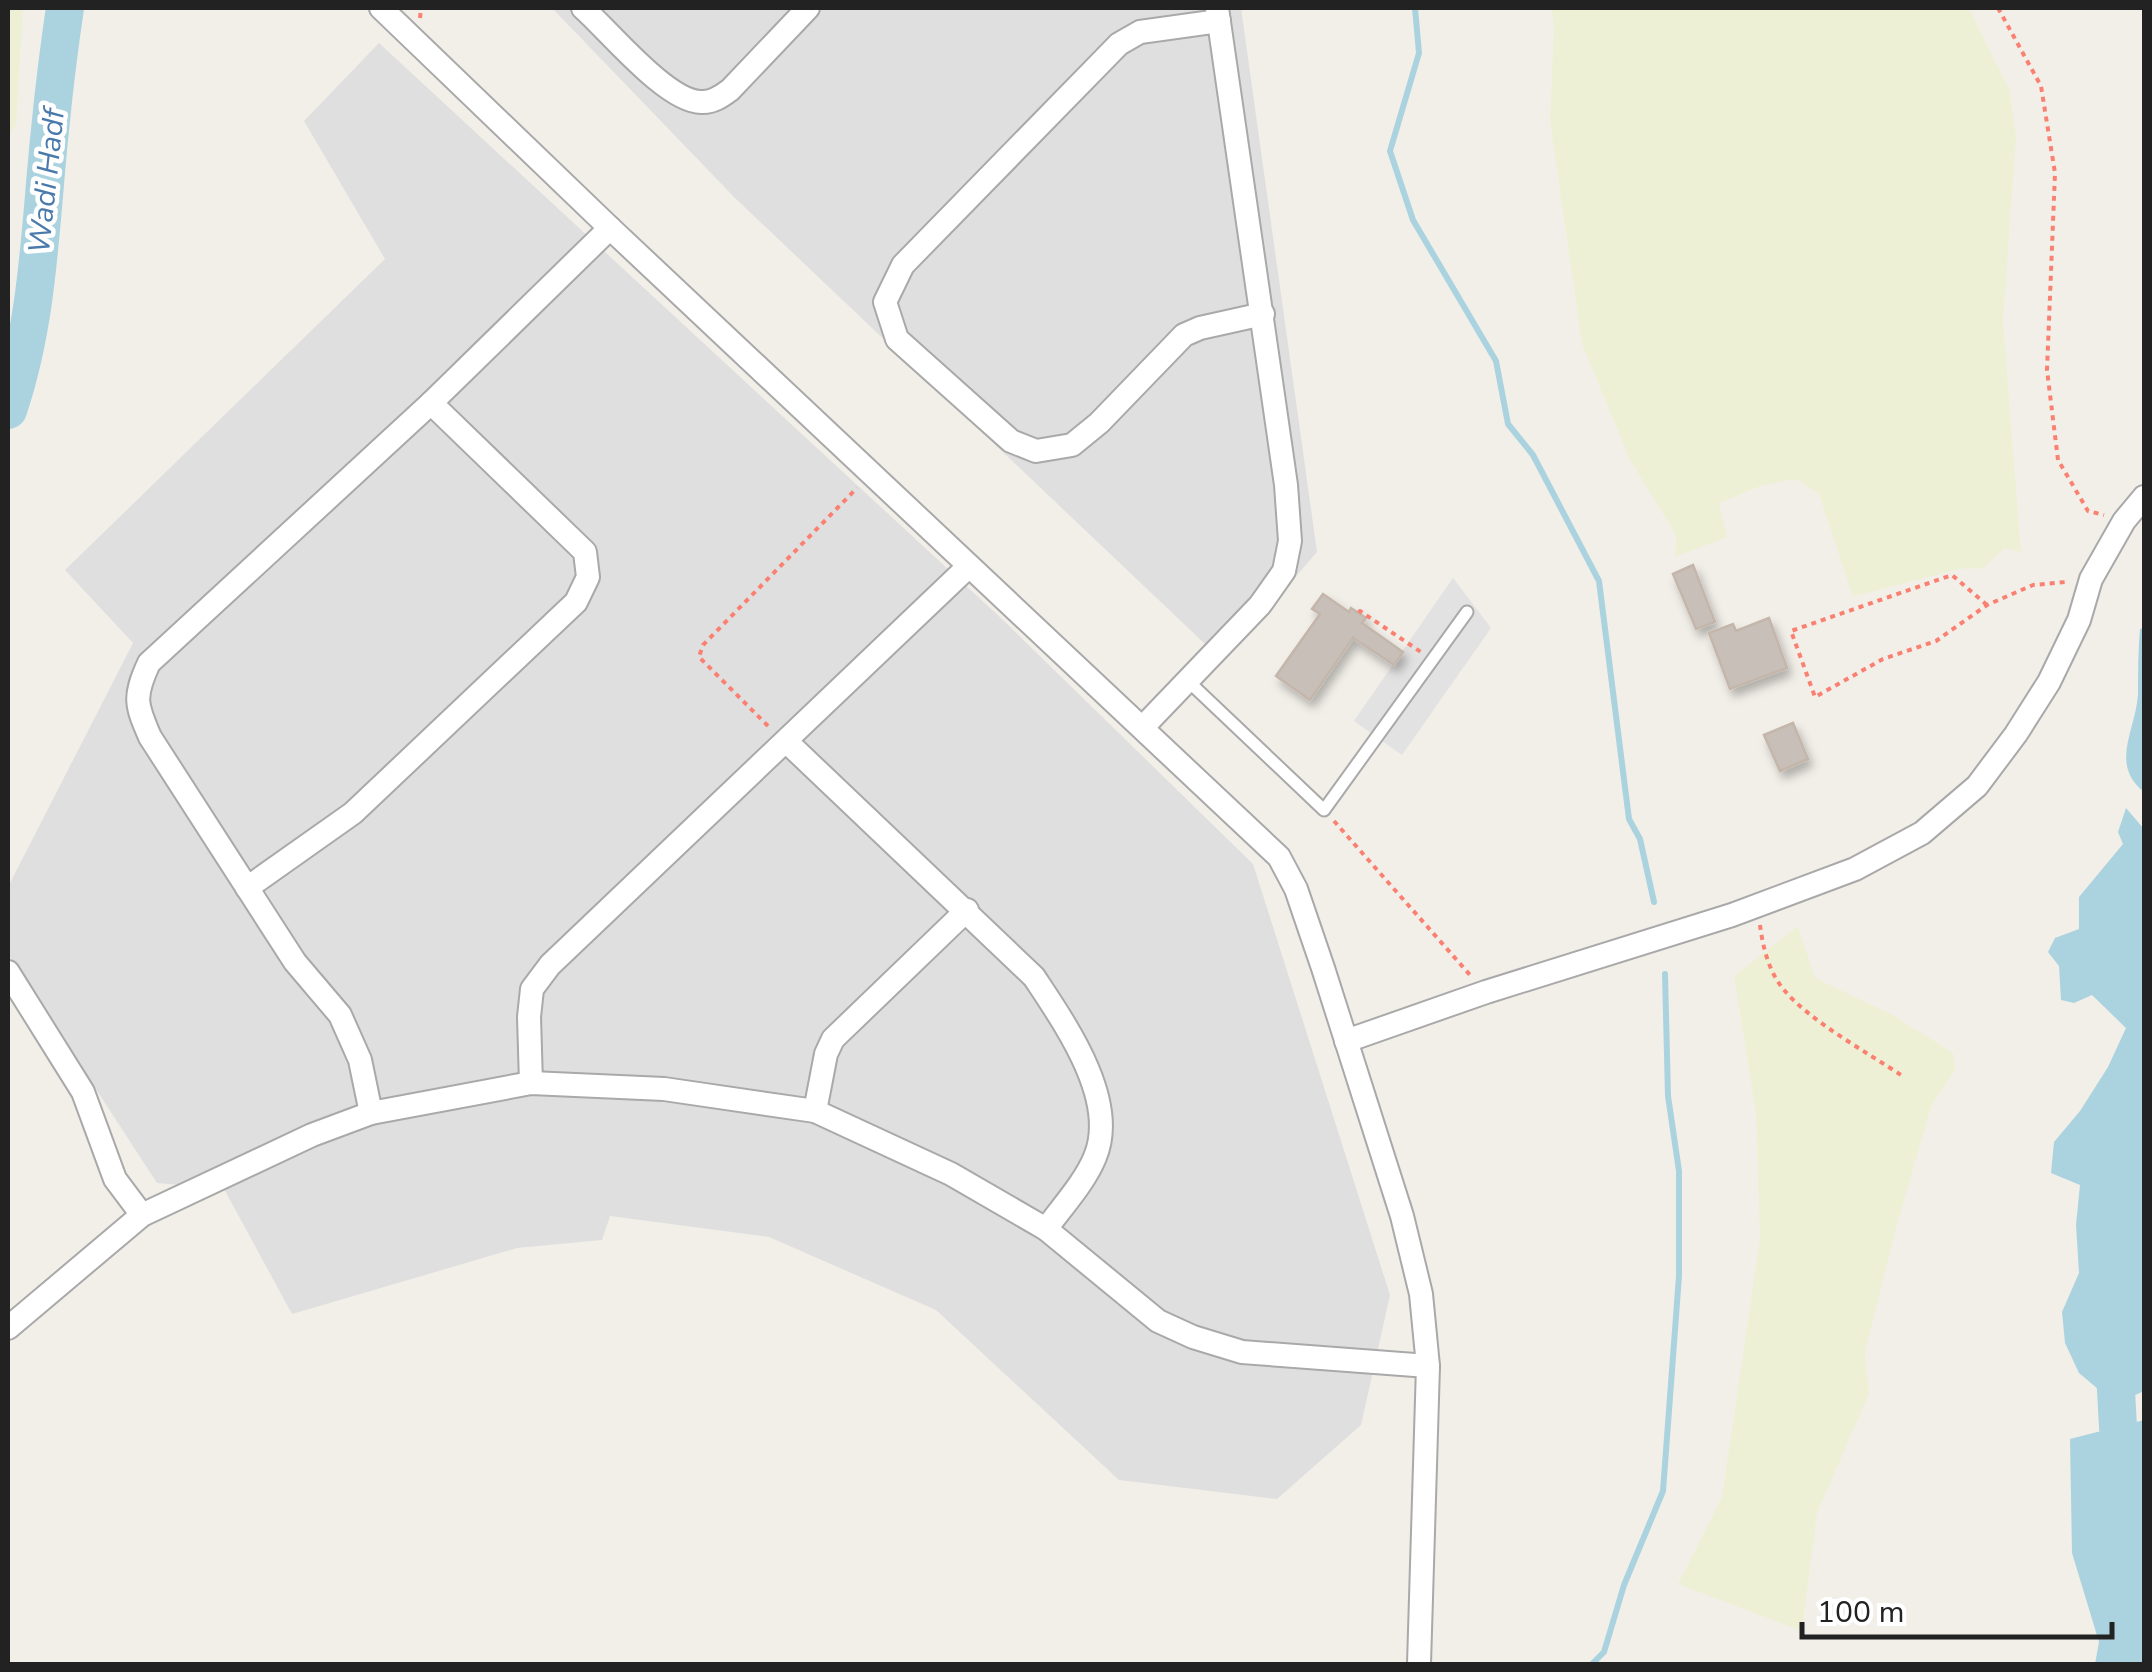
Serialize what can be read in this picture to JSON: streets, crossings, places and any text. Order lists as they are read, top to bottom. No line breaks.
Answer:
{"water":["Wadi Hadf"],"scale_bar":"100 m"}
